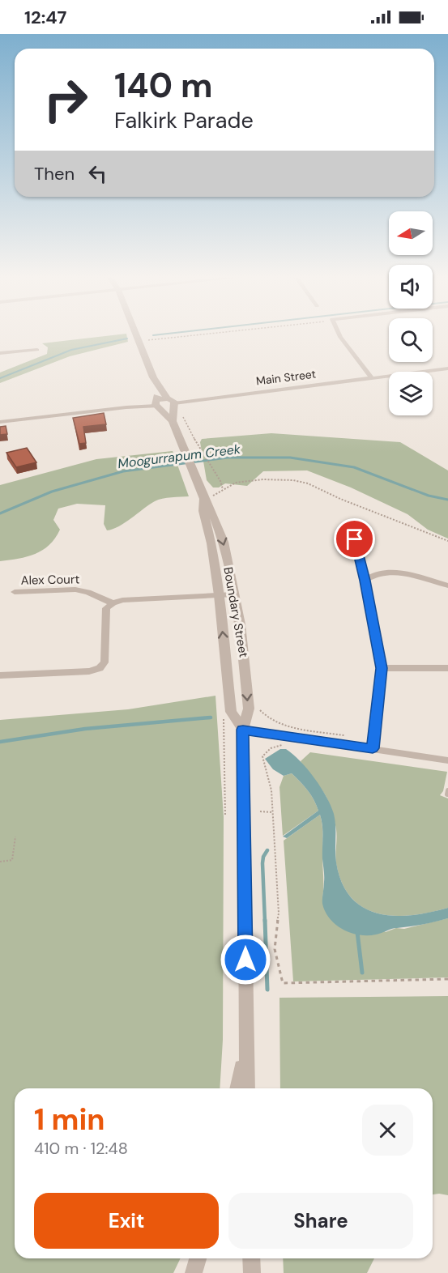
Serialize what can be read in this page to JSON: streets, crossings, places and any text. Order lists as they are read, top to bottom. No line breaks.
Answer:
{"streets":{"street":["Main Street","Alex Court","Boundary Street"]},"crossings":[["Main Street","Boundary Street"]],"water":["Moogurrapum Creek"],"north":"left","page":{"status":"12:47","turn":["140 m","Falkirk Parade"],"then":"Then","heading":["1 min","410 m · 12:48"],"buttons":["Exit","Share"]}}
